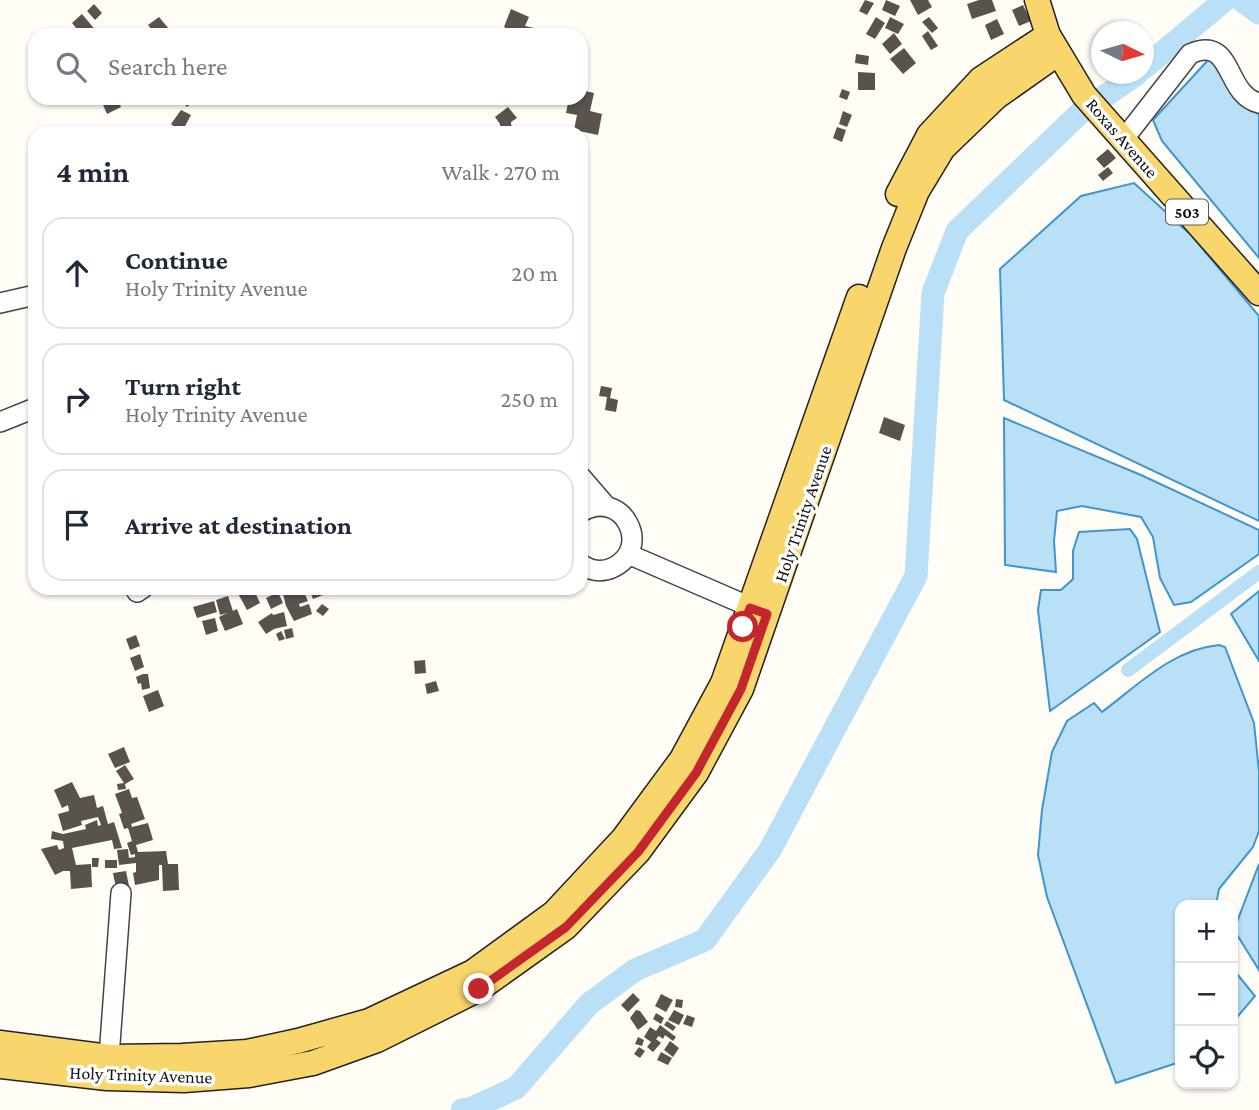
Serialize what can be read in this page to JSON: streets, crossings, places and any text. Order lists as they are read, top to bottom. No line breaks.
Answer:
{"streets":{"main road":["Roxas Avenue","503","Holy Trinity Avenue"]},"crossings":[["Roxas Avenue","Holy Trinity Avenue"]],"north":"right","page":{"search":"Search here","heading":["4 min","Walk · 270 m"],"list":[["Continue","Holy Trinity Avenue","20 m"],["Turn right","Holy Trinity Avenue","250 m"],"Arrive at destination"],"map_buttons":["+","−"]}}
